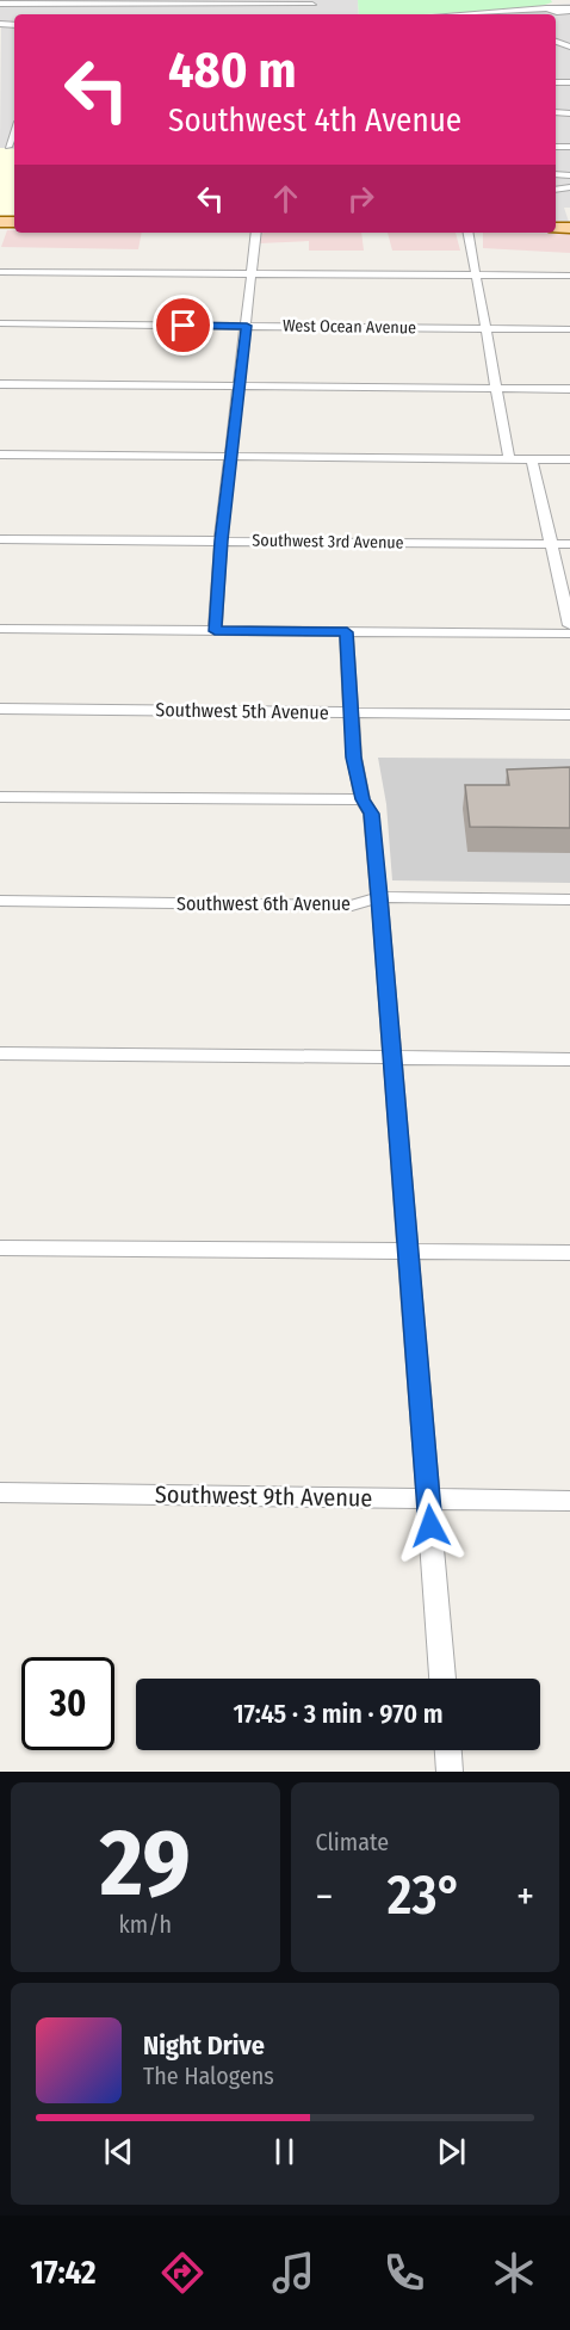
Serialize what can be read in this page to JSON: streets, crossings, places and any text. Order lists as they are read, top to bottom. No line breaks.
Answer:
{"streets":{"street":["West Ocean Avenue","Southwest 3rd Avenue","Southwest 5th Avenue","Southwest 6th Avenue","Southwest 9th Avenue"]},"page":{"turn":["480 m","Southwest 4th Avenue"],"limit":"30","trip":"17:45 · 3 min · 970 m","tile":[["29","km/h"],"Climate"],"heat":["−","23°","+"],"song":["Night Drive","The Halogens"],"tabs":"17:42"}}
